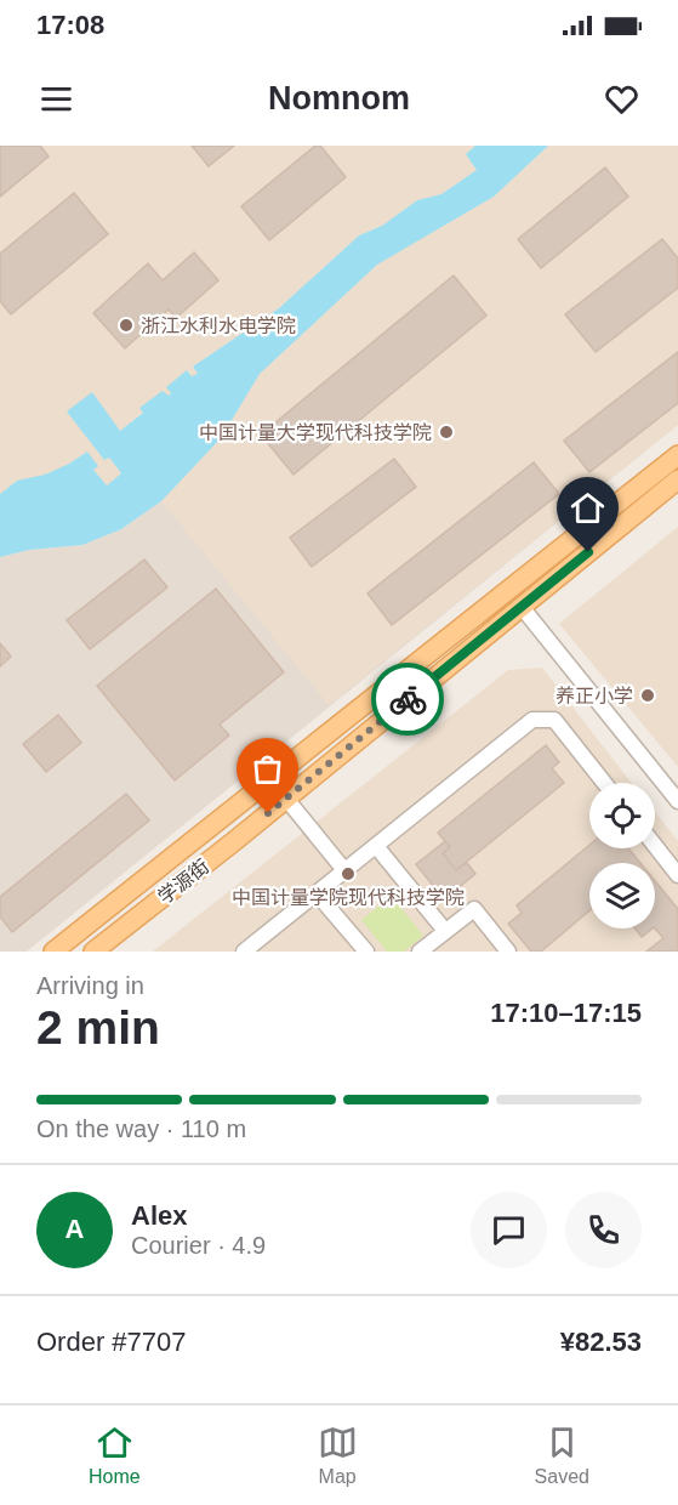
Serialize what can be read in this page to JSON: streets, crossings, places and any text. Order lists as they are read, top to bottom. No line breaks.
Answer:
{"streets":{"main road":["学源街"]},"places":["浙江水利水电学院","中国计量大学现代科技学院","养正小学","中国计量学院现代科技学院"],"page":{"status":"17:08","header":"Nomnom","heading":["2 min","Arriving in","17:10–17:15"],"panel":["Alex","Courier · 4.9","Order #7707","¥82.53"],"bar":"On the way · 110 m","round":"A","tabs":["Home","Map","Saved"]}}
